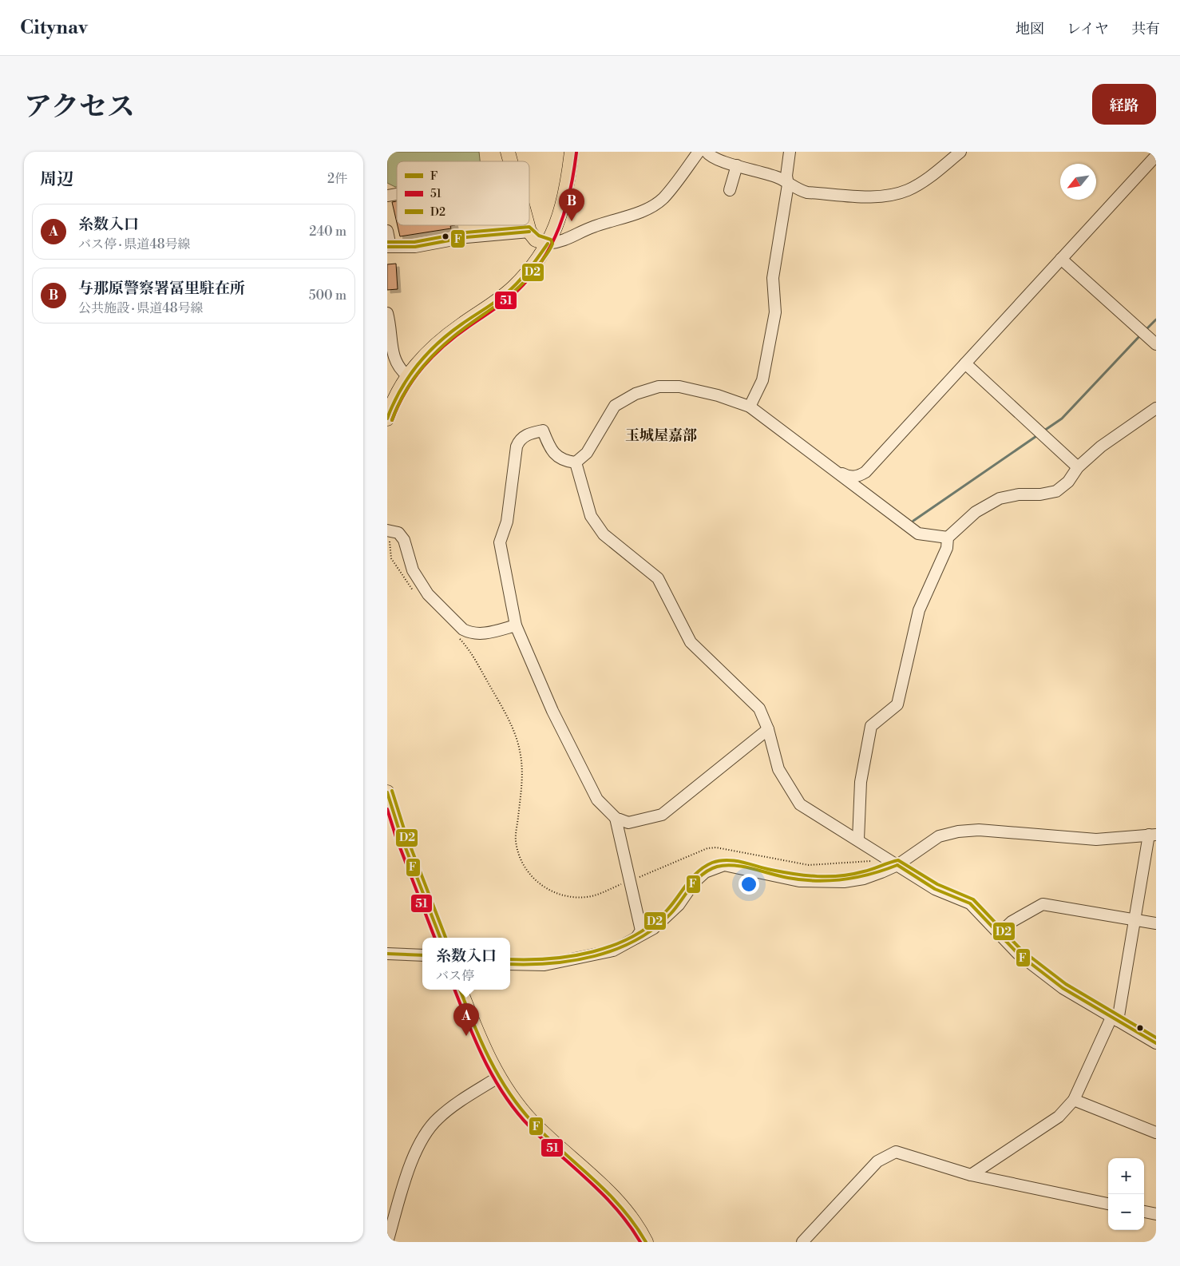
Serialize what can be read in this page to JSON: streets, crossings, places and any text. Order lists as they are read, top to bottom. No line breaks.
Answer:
{"districts":["玉城屋嘉部"],"lines":["transit line 51","transit line D2","transit line F"],"legend":["F","51","D2"],"north":"bottom left","page":{"header":"Citynav","nav":["地図","レイヤ","共有"],"title":"アクセス","buttons":"経路","heading":["周辺","2件"],"pins":["B","A"],"list":[{"mark":"A","name":"糸数入口","note":"バス停 · 県道48号線","value":"240 m"},{"mark":"B","name":"与那原警察署冨里駐在所","note":"公共施設 · 県道48号線","value":"500 m"}],"popup":["糸数入口","バス停"],"map_buttons":["+","−"]}}
